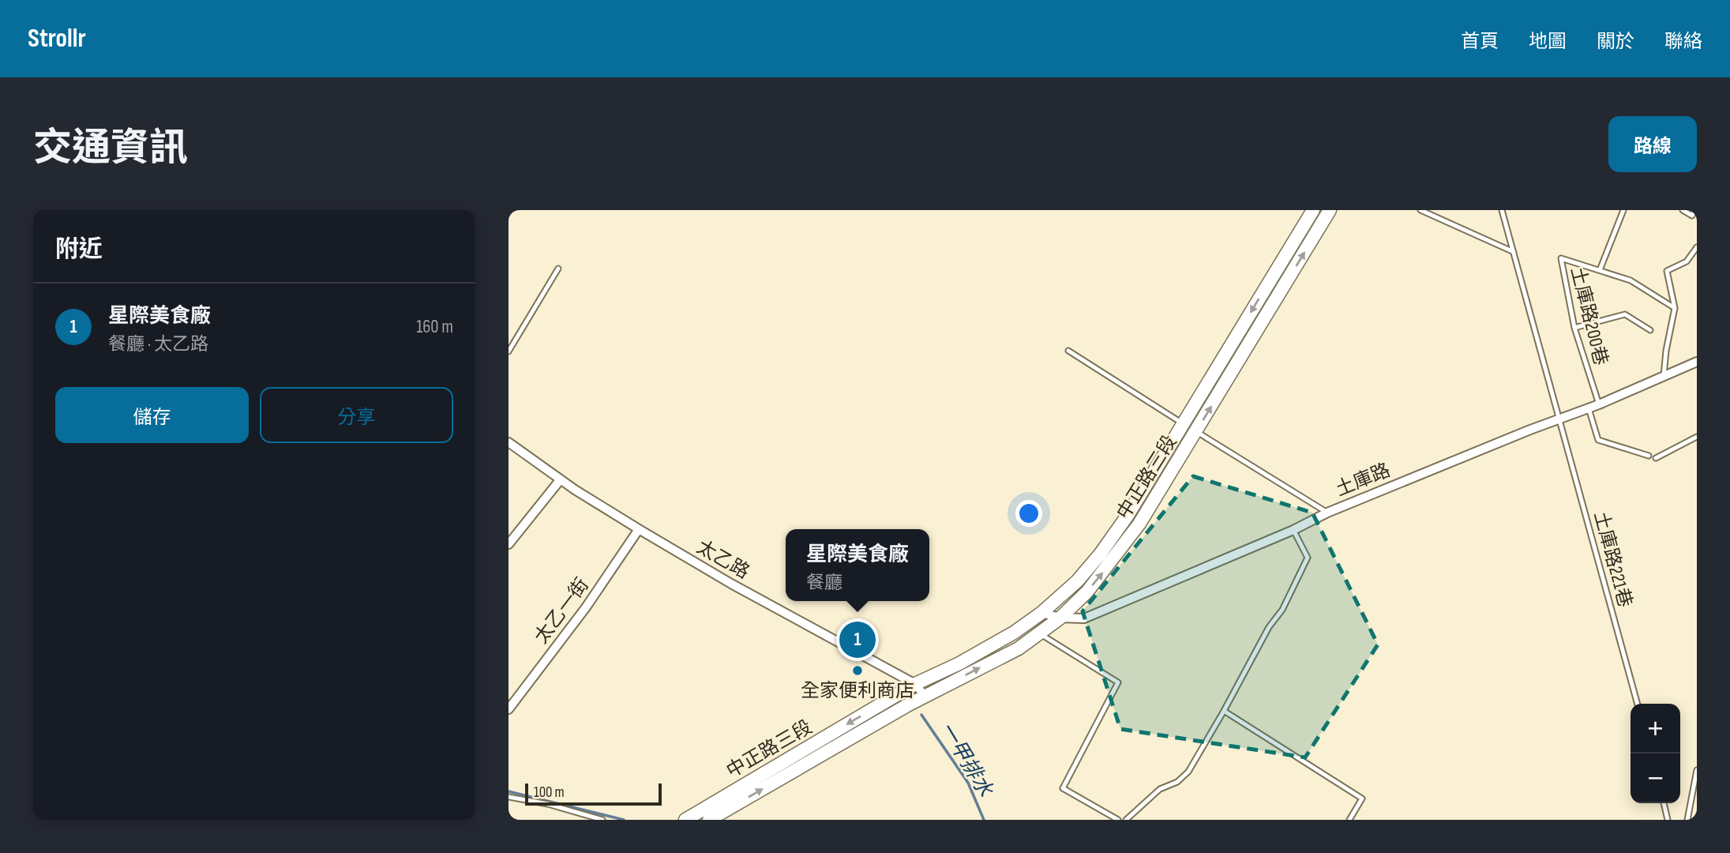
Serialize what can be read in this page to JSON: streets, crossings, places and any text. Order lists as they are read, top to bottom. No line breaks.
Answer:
{"streets":{"main road":["中正路三段"],"street":["土庫路","太乙路","太乙一街"],"lane":["土庫路200巷","土庫路221巷"]},"crossings":[["土庫路200巷","土庫路"],["中正路三段","土庫路"],["中正路三段","太乙路"],["土庫路","土庫路221巷"],["太乙路","太乙一街"]],"water":["一甲排水"],"places":["全家便利商店"],"scale_bar":"100 m","page":{"header":"Strollr","nav":["首頁","地圖","關於","聯絡"],"title":"交通資訊","buttons":["路線",["儲存","分享"]],"heading":"附近","list":[{"mark":"1","name":"星際美食廠","note":"餐廳 · 太乙路","value":"160 m"}],"popup":["星際美食廠","餐廳"],"pins":"1","map_buttons":["+","−"],"scale":"100 m"}}
